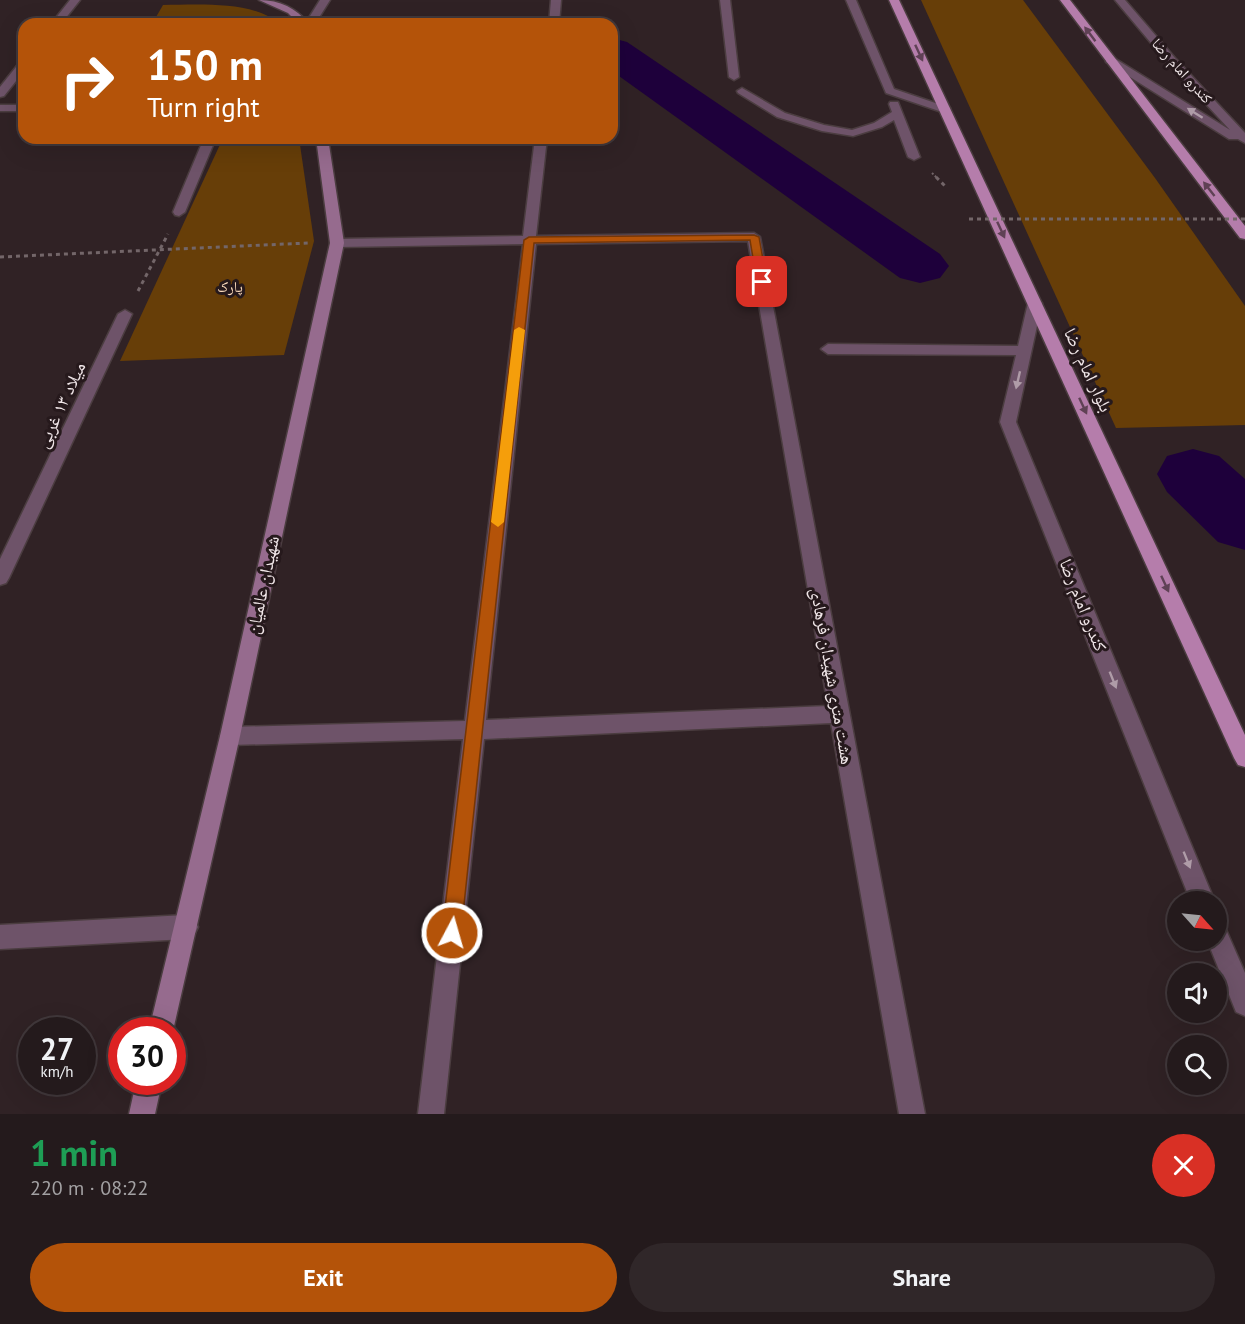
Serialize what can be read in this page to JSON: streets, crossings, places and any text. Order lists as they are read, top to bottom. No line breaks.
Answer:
{"streets":{"main road":["بلوار امام رضا"],"street":["کندرو امام رضا","میلاد ۱۳ غربی","شهیدان عالمیان","هشت متری شهیدان فرهادی"]},"crossings":[["کندرو امام رضا","بلوار امام رضا"]],"one_way":["کندرو امام رضا","بلوار امام رضا"],"parks":["پارک"],"north":"bottom right","page":{"turn":["150 m","Turn right"],"speed":"27 km/h","limit":"30","heading":["1 min","220 m · 08:22"],"buttons":["Exit","Share"]}}
